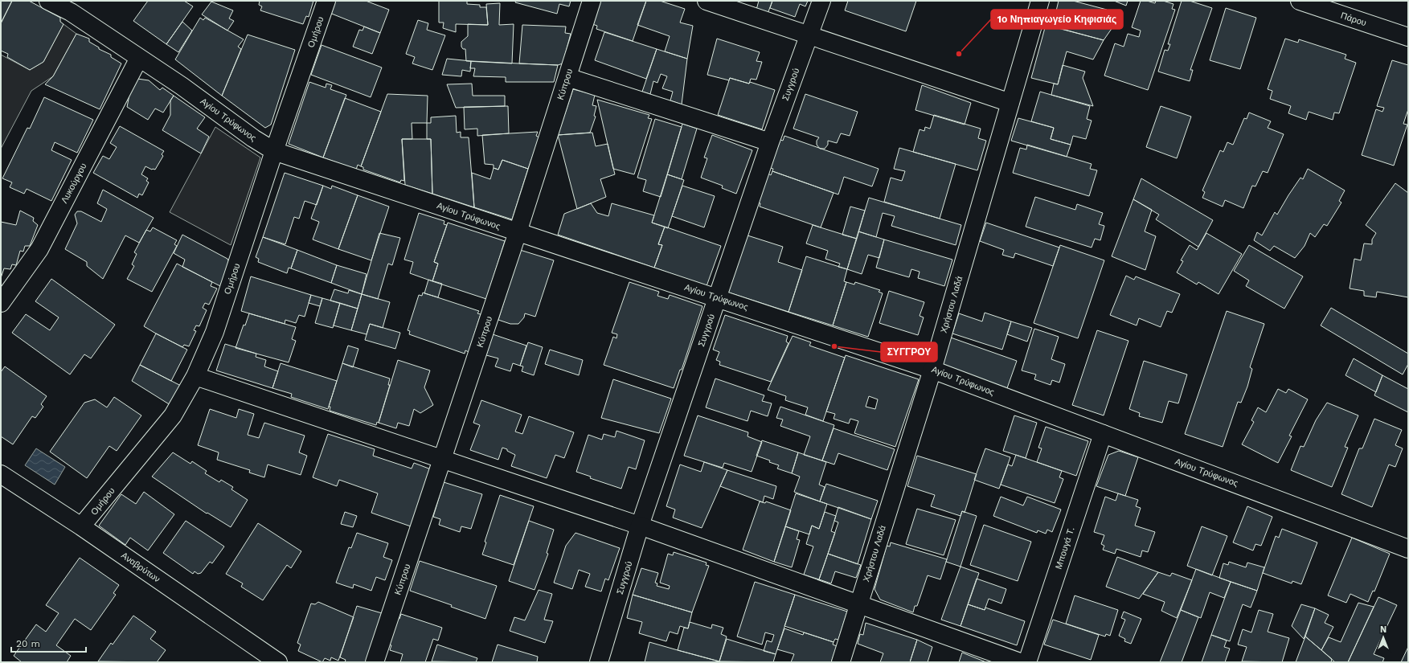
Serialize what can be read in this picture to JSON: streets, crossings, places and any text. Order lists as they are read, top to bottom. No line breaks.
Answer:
{"streets":{"street":["Πάρου","Ομήρου","Κύπρου","Συγγρού","Αγίου Τρύφωνος","Λυκούργου","Χρήστου Λαδά","Μπουγά Τ.","Αναβρύτων"]},"crossings":[["Ομήρου","Αγίου Τρύφωνος"],["Ομήρου","Αναβρύτων"],["Κύπρου","Αγίου Τρύφωνος"],["Συγγρού","Αγίου Τρύφωνος"],["Αγίου Τρύφωνος","Λυκούργου"],["Αγίου Τρύφωνος","Χρήστου Λαδά"],["Αγίου Τρύφωνος","Μπουγά Τ."]],"places":["1ο Νηπιαγωγείο Κηφισιάς","ΣΥΓΓΡΟΥ"],"scale_bar":"20 m","north":"top"}
